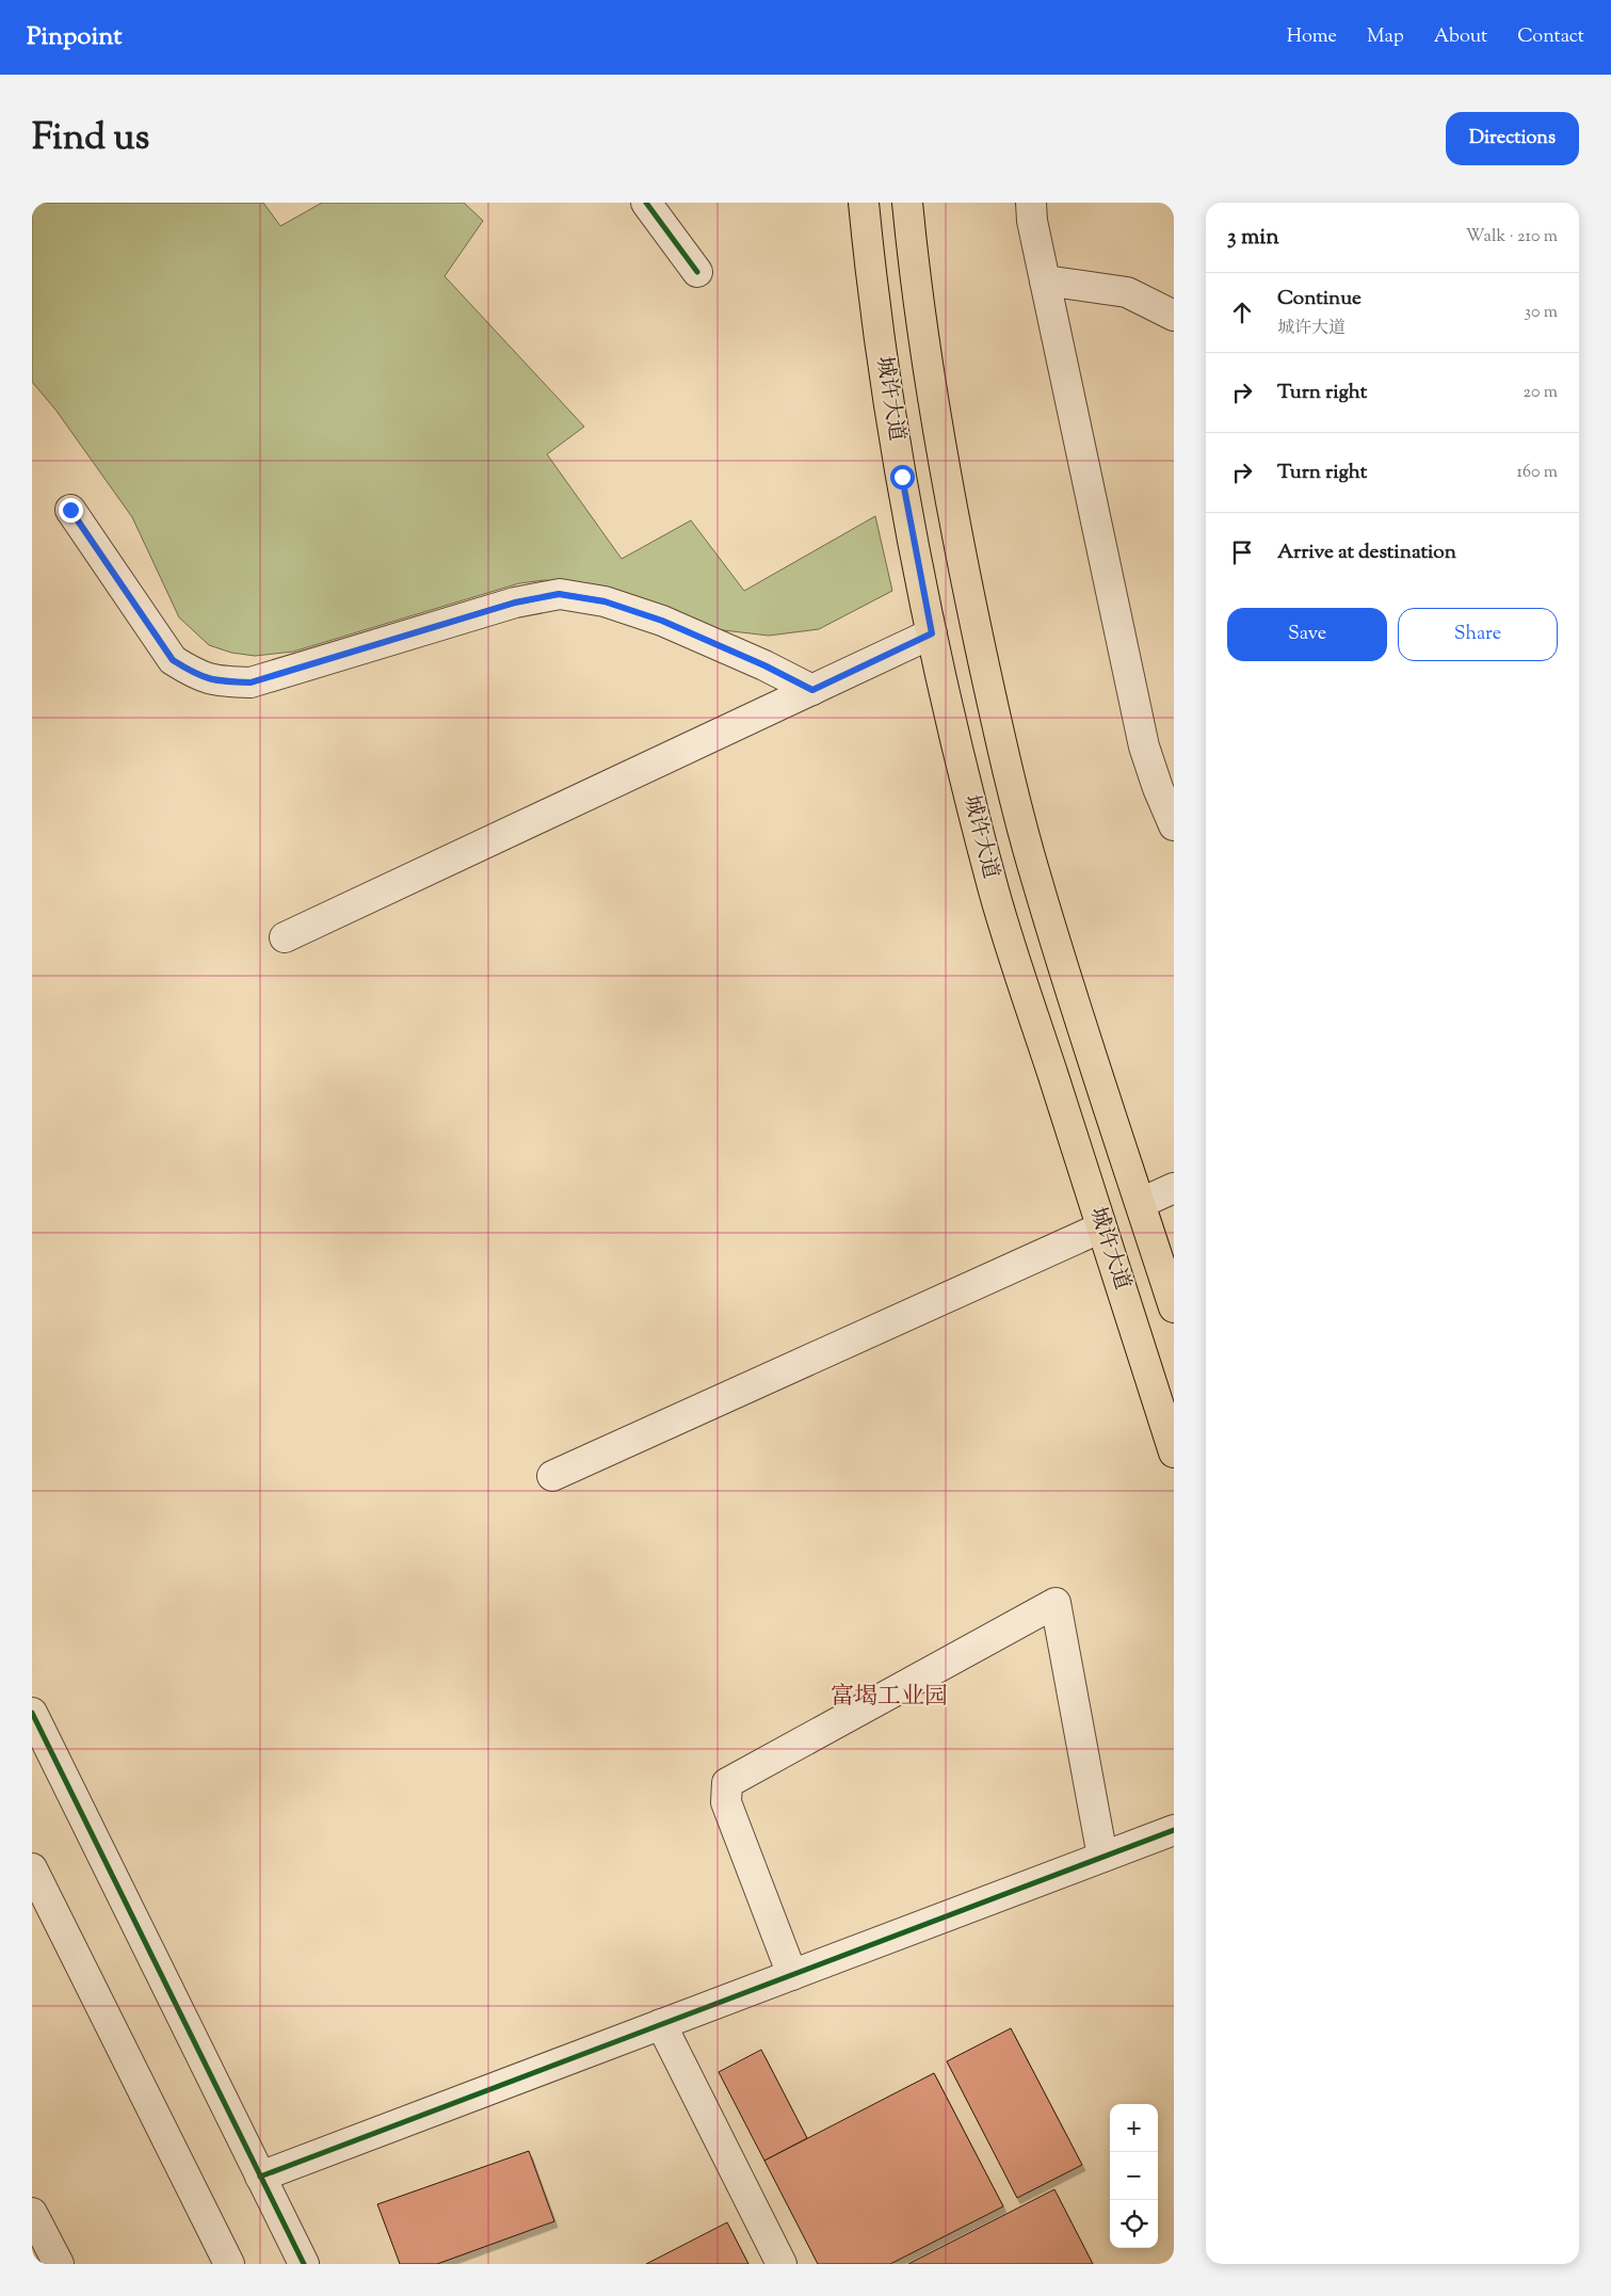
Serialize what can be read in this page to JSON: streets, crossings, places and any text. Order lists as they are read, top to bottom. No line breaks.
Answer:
{"streets":{"main road":["城许大道"]},"districts":["富堨工业园"],"page":{"header":"Pinpoint","nav":["Home","Map","About","Contact"],"title":"Find us","buttons":["Directions",["Save","Share"]],"heading":["3 min","Walk · 210 m"],"list":[["Continue","城许大道","30 m"],["Turn right","20 m"],["Turn right","160 m"],"Arrive at destination"],"map_buttons":["+","−"]}}
